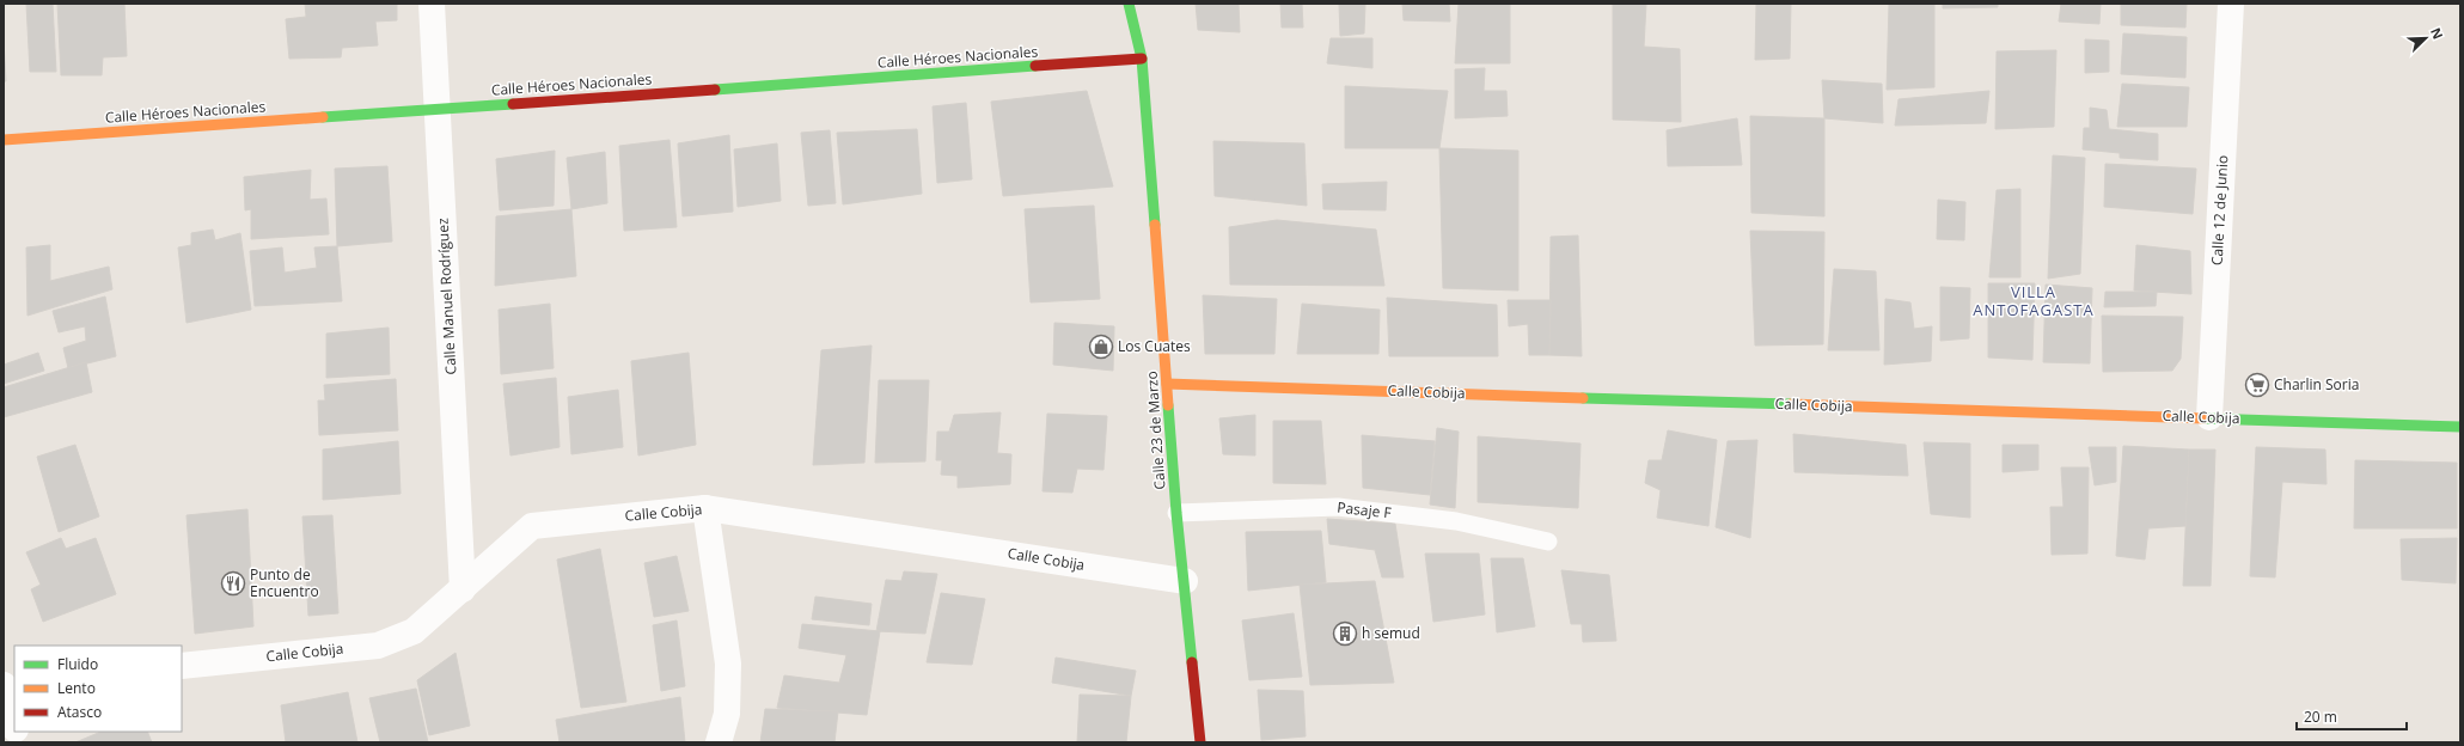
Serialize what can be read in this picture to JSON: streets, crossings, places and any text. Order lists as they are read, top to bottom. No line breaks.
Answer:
{"streets":{"street":["Calle Héroes Nacionales","Calle 12 de Junio","Calle Manuel Rodríguez","Calle Cobija","Calle 23 de Marzo"],"lane":["Pasaje F"]},"crossings":[["Calle Héroes Nacionales","Calle Manuel Rodríguez"],["Calle Héroes Nacionales","Calle 23 de Marzo"],["Calle 12 de Junio","Calle Cobija"],["Calle Manuel Rodríguez","Calle Cobija"],["Calle Cobija","Calle 23 de Marzo"],["Calle 23 de Marzo","Pasaje F"]],"districts":["VILLA ANTOFAGASTA"],"places":{"shop":["Los Cuates"],"supermarket":["Charlin Soria"],"restaurant":["Punto de Encuentro"],"building":["h semud"]},"legend":["Fluido","Lento","Atasco"],"scale_bar":"20 m","north":"top right"}
